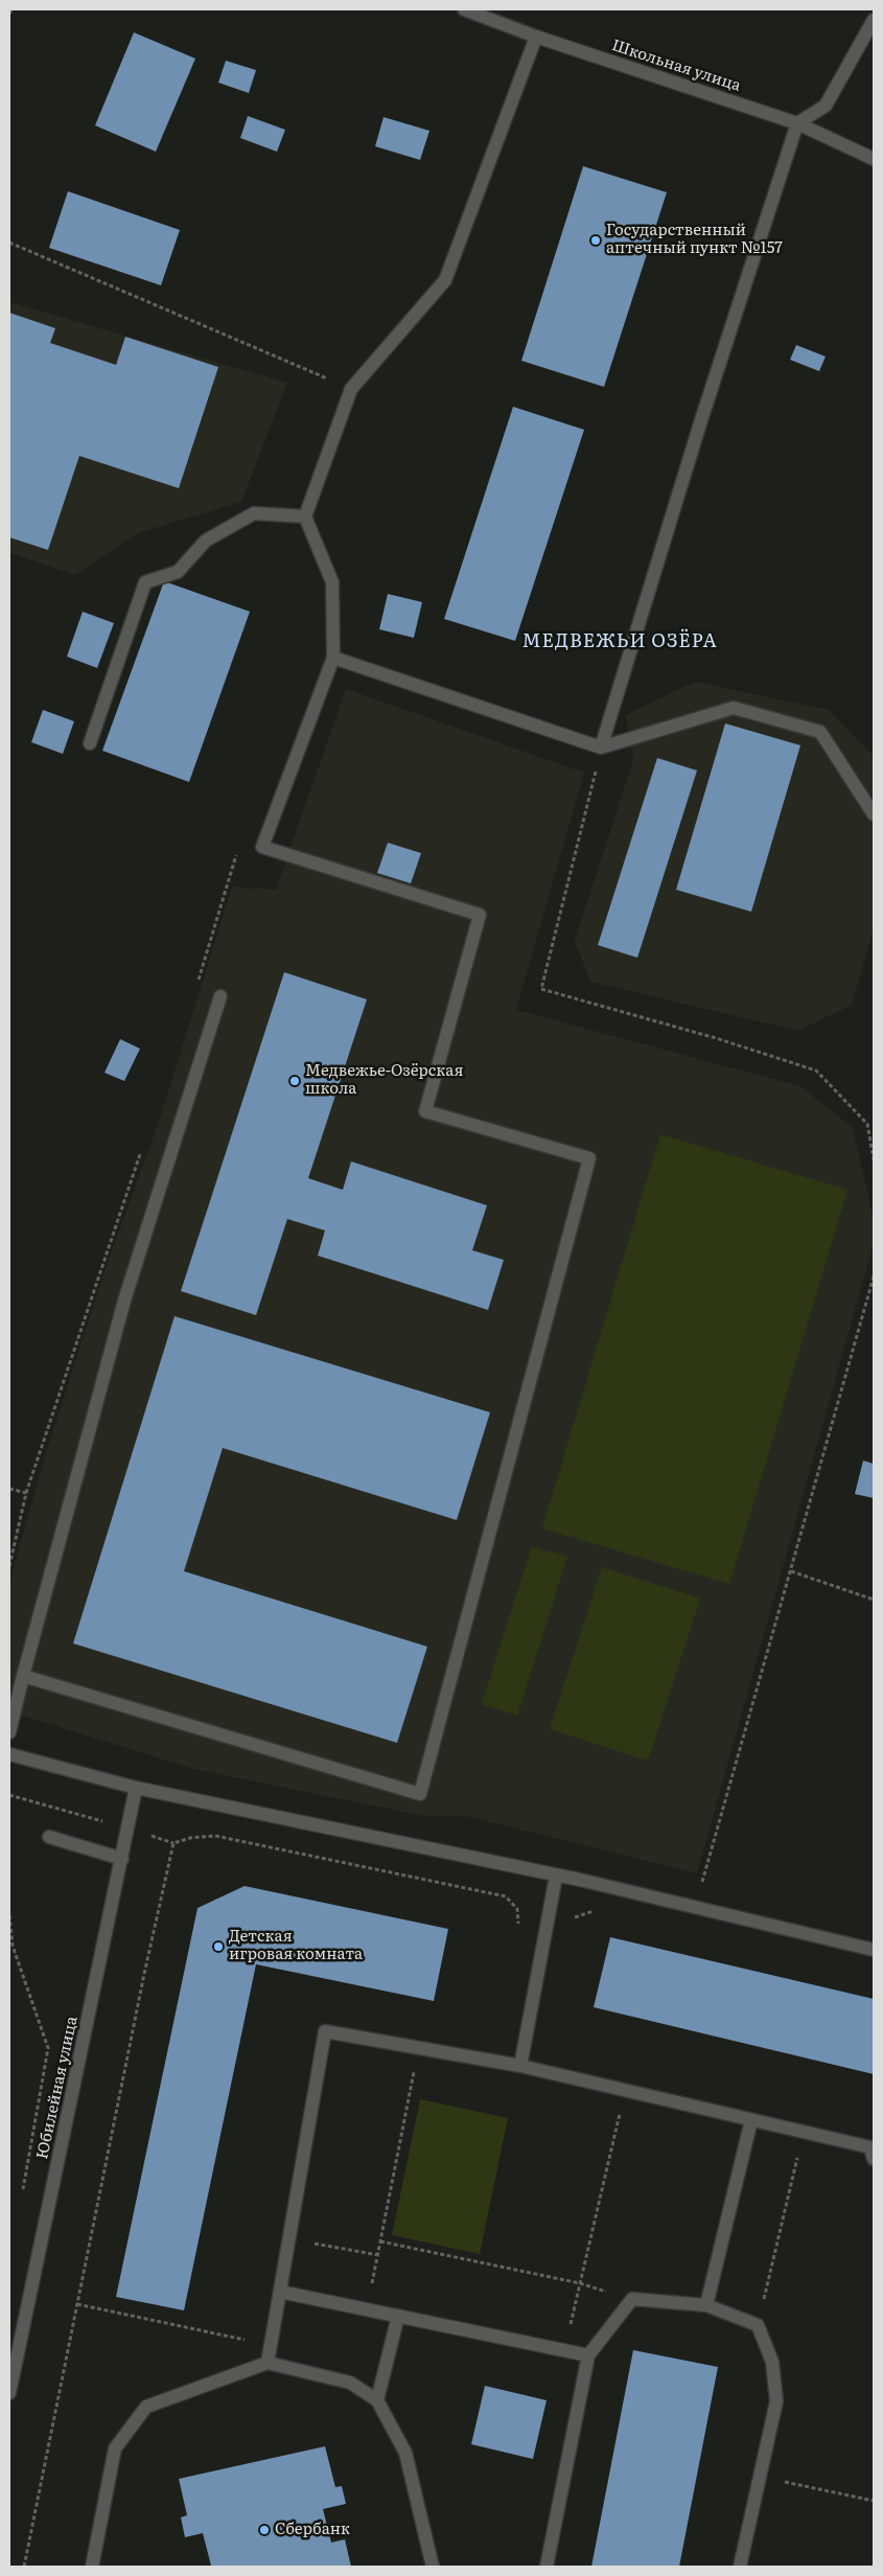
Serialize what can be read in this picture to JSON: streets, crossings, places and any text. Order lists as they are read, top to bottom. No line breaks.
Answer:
{"streets":{"street":["Школьная улица","Юбилейная улица"]},"districts":["МЕДВЕЖЬИ ОЗЁРА"],"places":["Государственный аптечный пункт №157","Медвежье-Озёрская школа","Детская игровая комната","Сбербанк"]}
